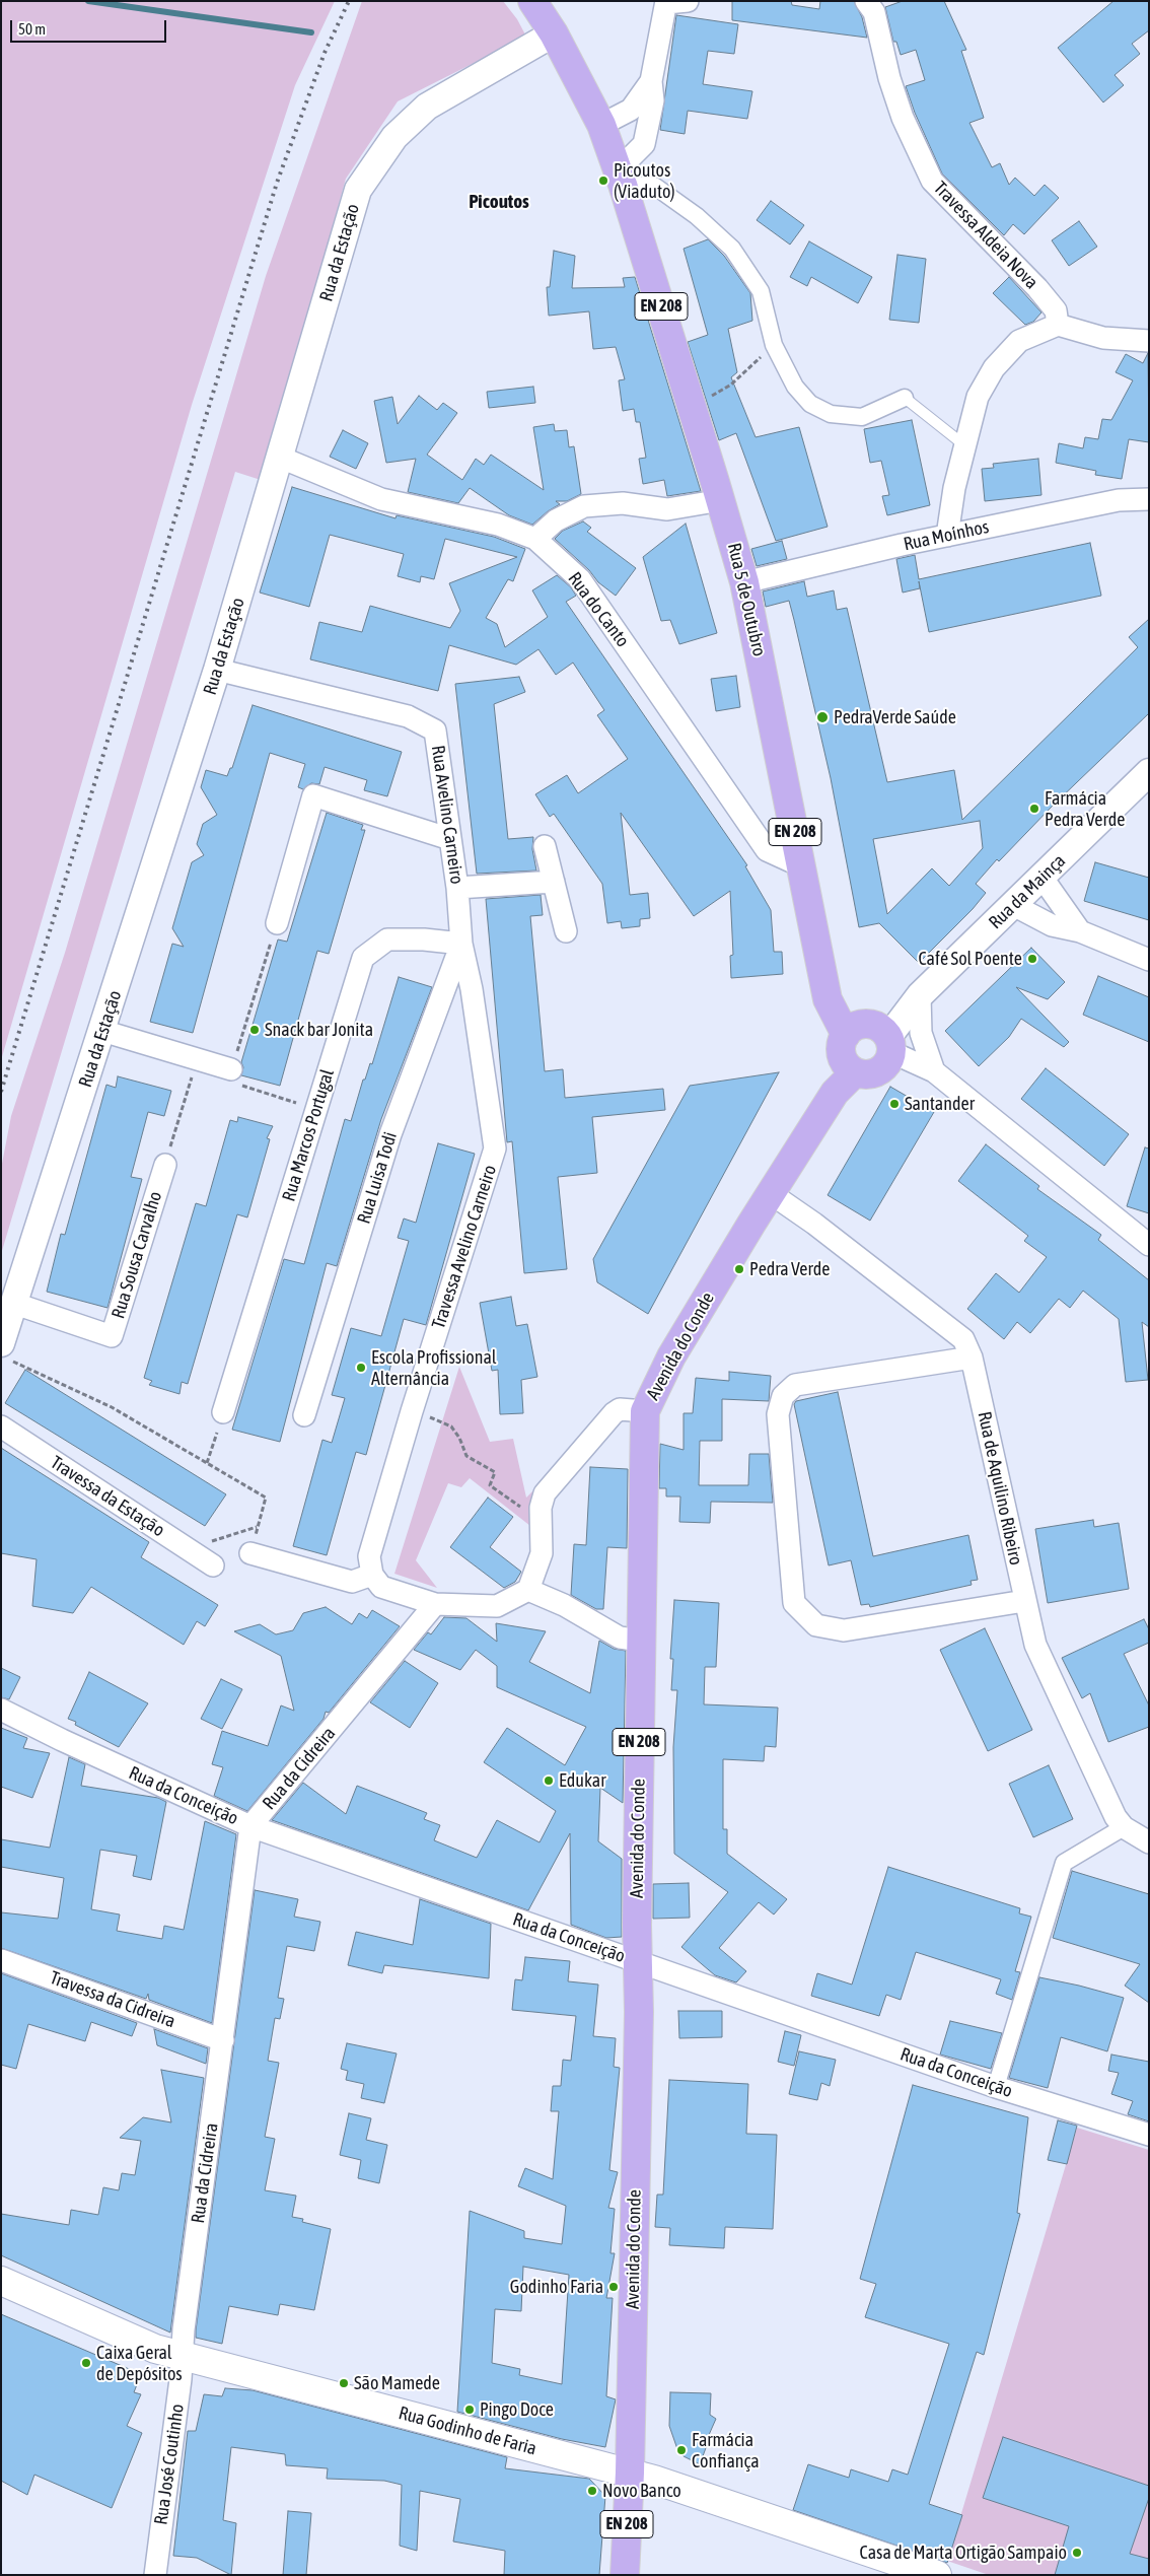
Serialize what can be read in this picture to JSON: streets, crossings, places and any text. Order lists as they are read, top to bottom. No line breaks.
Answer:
{"streets":{"main road":["EN 208","Rua 5 de Outubro","Avenida do Conde","Rua Godinho de Faria"],"street":["Travessa Aldeia Nova","Rua da Estação","Rua Moínhos","Rua do Canto","Rua Avelino Carneiro","Rua da Mainça","Rua Marcos Portugal","Rua Luisa Todi","Travessa Avelino Carneiro","Rua Sousa Carvalho","Rua de Aquilino Ribeiro","Travessa da Estação","Rua da Cidreira","Rua da Conceição","Travessa da Cidreira","Rua José Coutinho"]},"crossings":[["Rua da Estação","Rua 5 de Outubro"],["Rua da Estação","Rua do Canto"],["Rua da Estação","Rua Avelino Carneiro"],["Rua da Estação","Rua Sousa Carvalho"],["Rua Moínhos","Rua 5 de Outubro"],["Rua 5 de Outubro","Rua do Canto"],["Rua 5 de Outubro","Rua da Mainça"],["Rua 5 de Outubro","Avenida do Conde"],["Rua Avelino Carneiro","Rua Marcos Portugal"],["Rua Avelino Carneiro","Rua Luisa Todi"],["Rua Avelino Carneiro","Travessa Avelino Carneiro"],["Rua da Mainça","Avenida do Conde"],["Rua Marcos Portugal","Rua Luisa Todi"],["Rua Marcos Portugal","Travessa Avelino Carneiro"],["Rua Luisa Todi","Travessa Avelino Carneiro"],["Avenida do Conde","Rua de Aquilino Ribeiro"],["Avenida do Conde","Rua da Conceição"],["Avenida do Conde","Rua Godinho de Faria"],["Rua da Cidreira","Rua da Conceição"],["Rua da Cidreira","Travessa da Cidreira"],["Rua da Cidreira","Rua Godinho de Faria"],["Rua da Cidreira","Rua José Coutinho"],["Rua Godinho de Faria","Rua José Coutinho"]],"districts":["Picoutos"],"places":["Picoutos (Viaduto)","PedraVerde Saúde","Farmácia Pedra Verde","Café Sol Poente","Snack bar Jonita","Santander","Pedra Verde","Escola Profissional Alternância","Edukar","Godinho Faria","Caixa Geral de Depósitos","São Mamede","Pingo Doce","Farmácia Confiança","Novo Banco","Casa de Marta Ortigão Sampaio"],"scale_bar":"50 m"}
